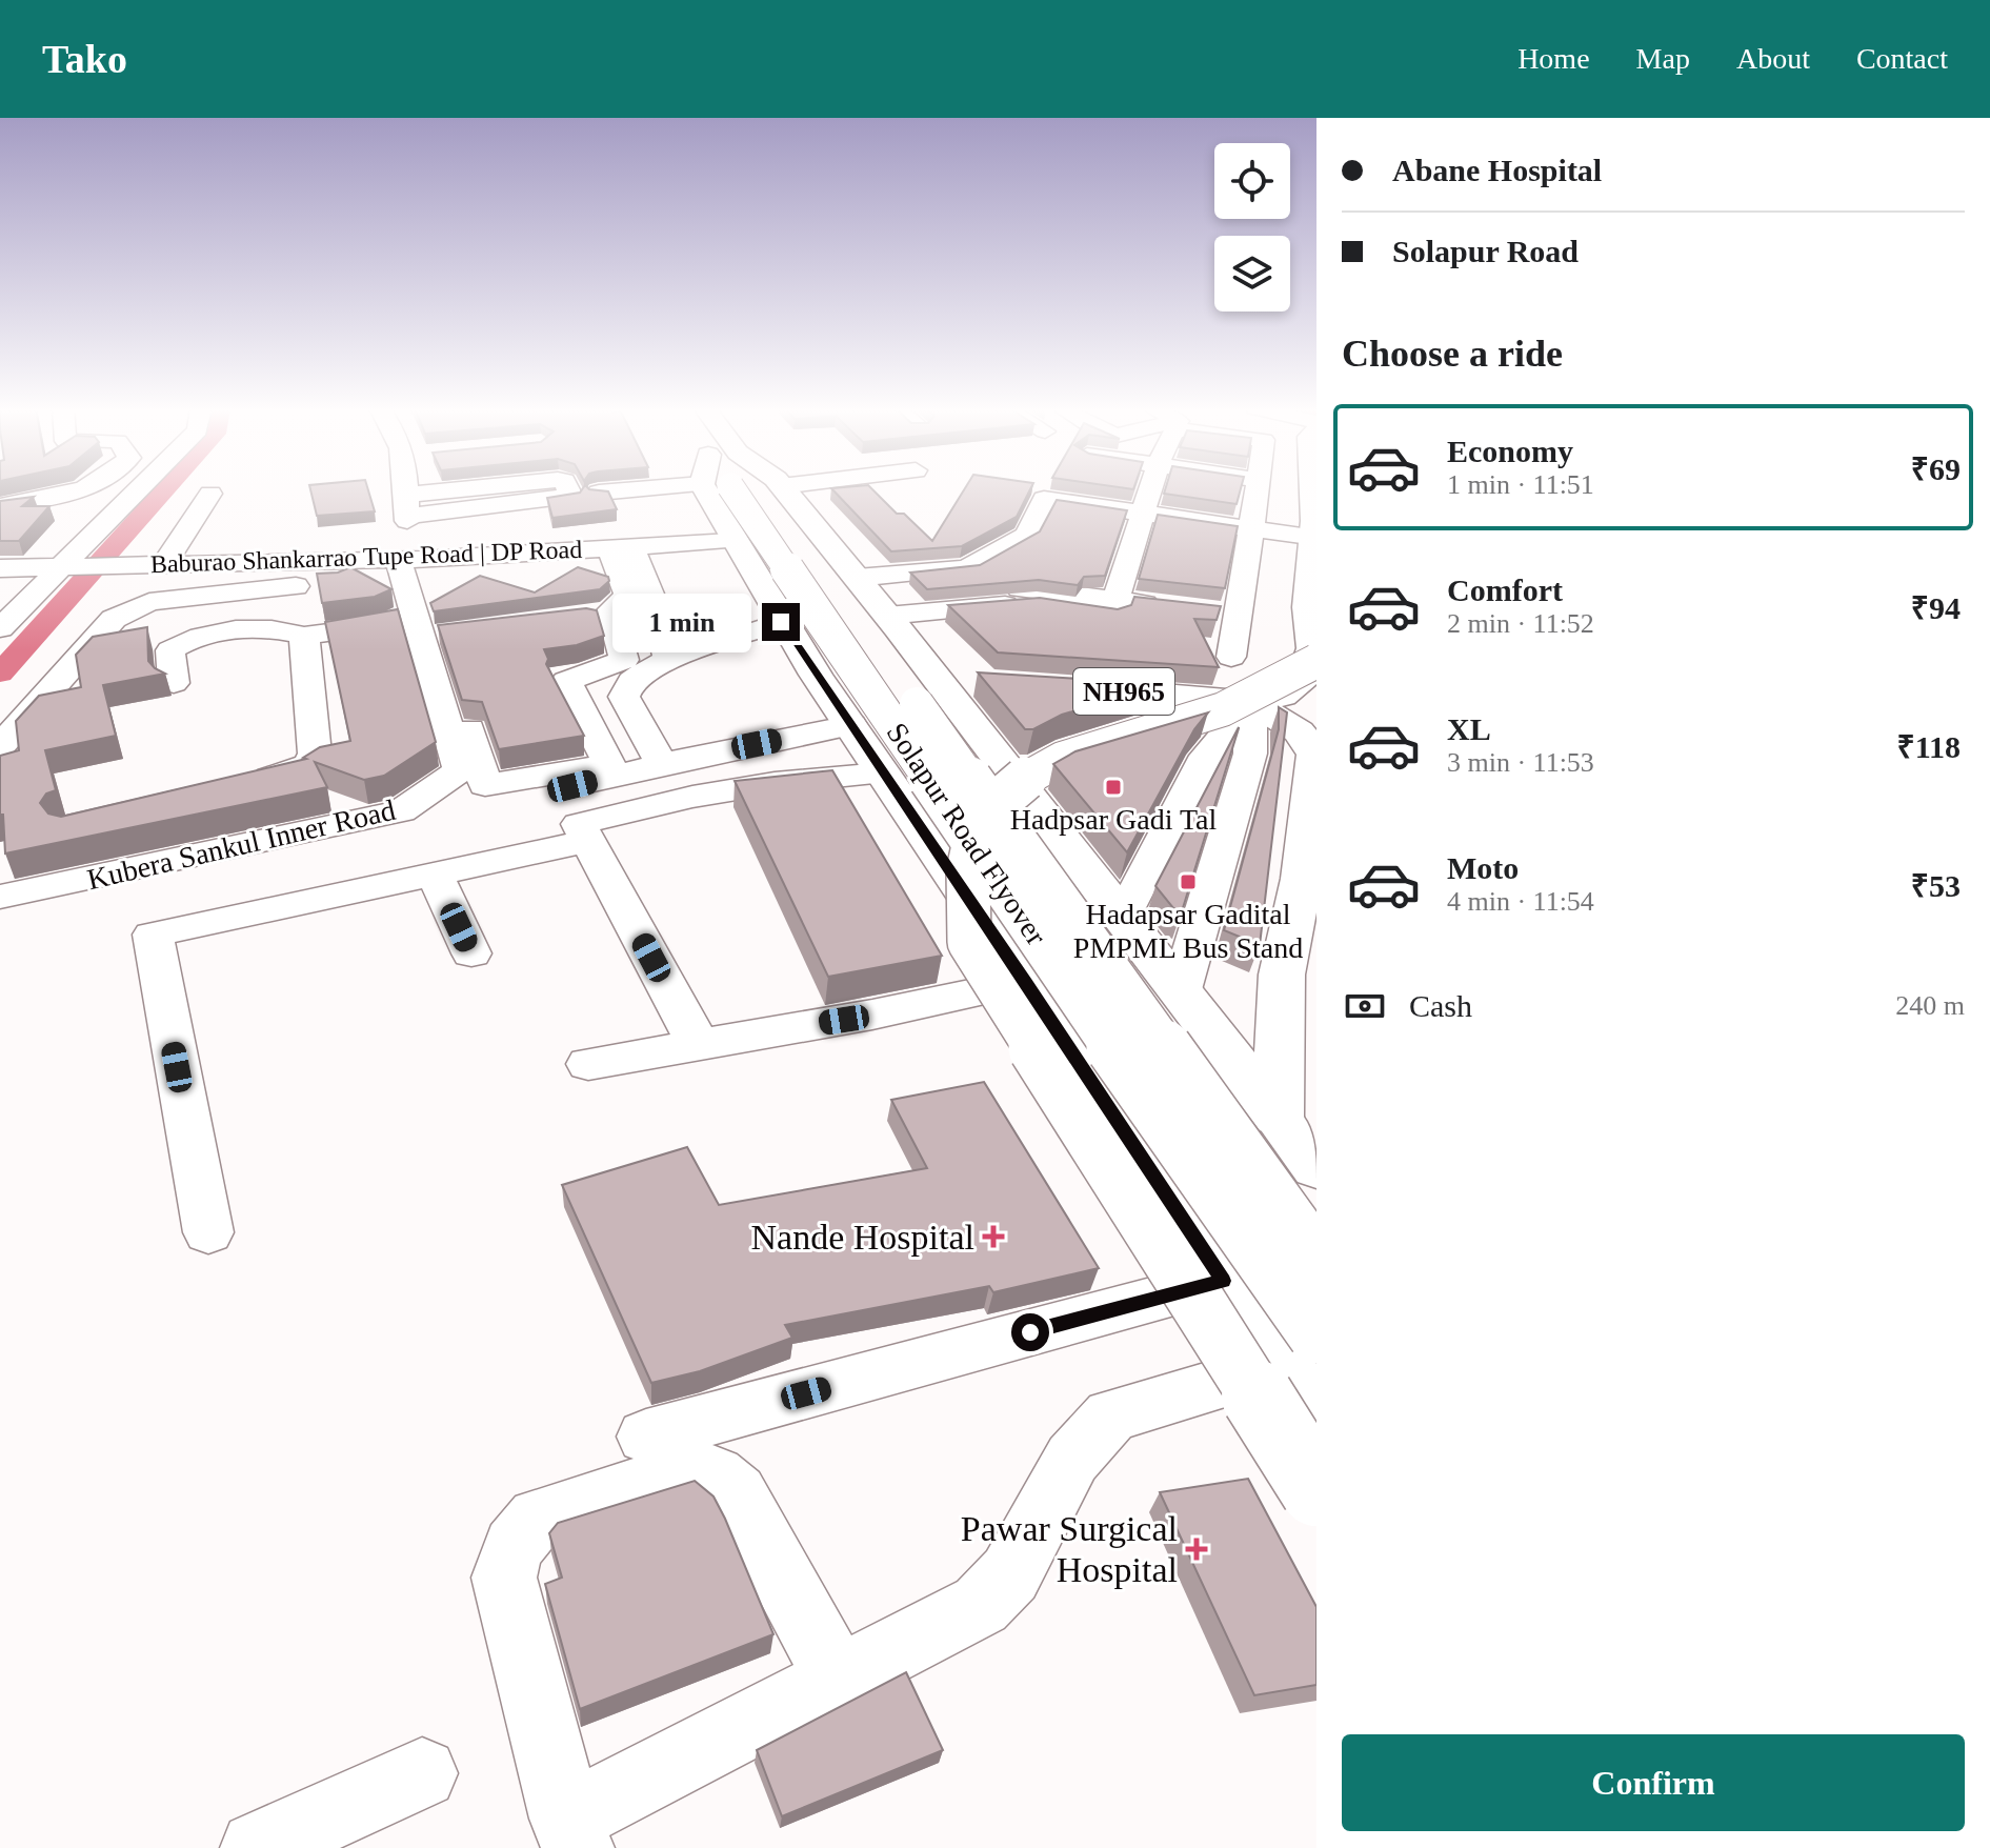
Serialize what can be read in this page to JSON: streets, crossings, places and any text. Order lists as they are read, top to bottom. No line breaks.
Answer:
{"streets":{"main road":["NH965","Solapur Road Flyover"],"street":["Baburao Shankarrao Tupe Road | DP Road","Kubera Sankul Inner Road"]},"crossings":[["Baburao Shankarrao Tupe Road | DP Road","Kubera Sankul Inner Road"]],"places":{"transit":["Hadpsar Gadi Tal","Hadapsar Gadital PMPML Bus Stand"],"health":["Nande Hospital","Pawar Surgical Hospital"]},"page":{"header":"Tako","nav":["Home","Map","About","Contact"],"banner":["Abane Hospital","Solapur Road"],"heading":"Choose a ride","list":[{"name":"Economy","note":"1 min · 11:51","value":"₹69"},{"name":"Comfort","note":"2 min · 11:52","value":"₹94"},{"name":"XL","note":"3 min · 11:53","value":"₹118"},{"name":"Moto","note":"4 min · 11:54","value":"₹53"}],"bubble":"1 min","pay":["Cash","240 m"],"buttons":"Confirm"}}
